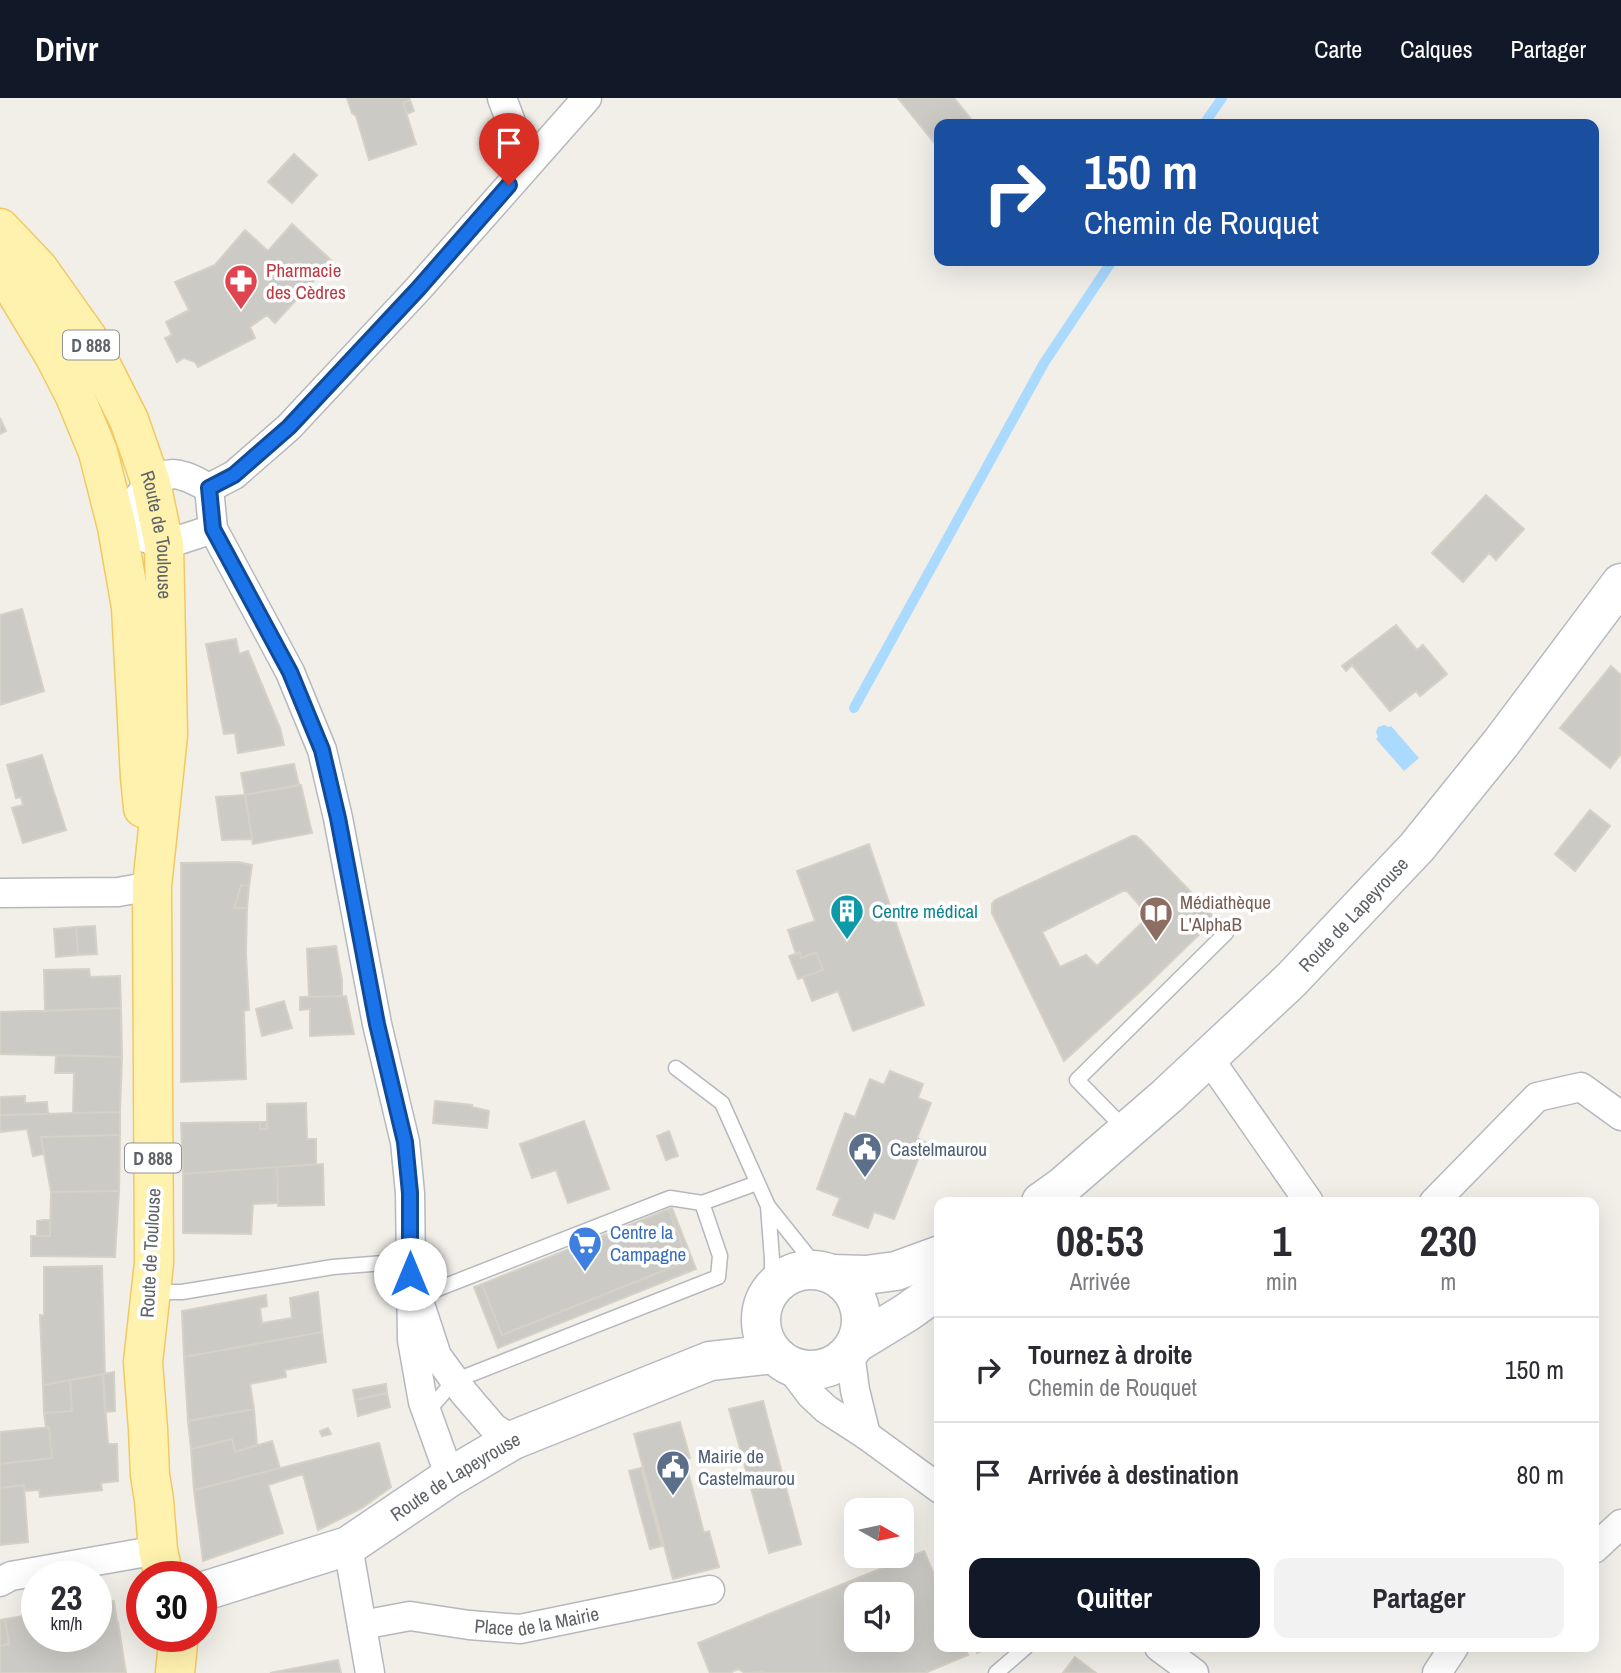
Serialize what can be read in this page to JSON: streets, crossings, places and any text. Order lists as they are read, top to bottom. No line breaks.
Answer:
{"streets":{"main road":["D 888","Route de Toulouse"],"street":["Route de Lapeyrouse","Place de la Mairie"]},"places":{"pharmacy":["Pharmacie des Cèdres"],"building":["Centre médical"],"library":["Médiathèque L'AlphaB"],"public building":["Castelmaurou","Mairie de Castelmaurou"],"supermarket":["Centre la Campagne"]},"north":"right","page":{"header":"Drivr","nav":["Carte","Calques","Partager"],"turn":["150 m","Chemin de Rouquet"],"eta":["08:53","Arrivée","1","min","230","m"],"list":[{"name":"Tournez à droite","note":"Chemin de Rouquet","value":"150 m"},{"name":"Arrivée à destination","value":"80 m"}],"buttons":["Quitter","Partager"],"speed":"23 km/h","limit":"30"}}
